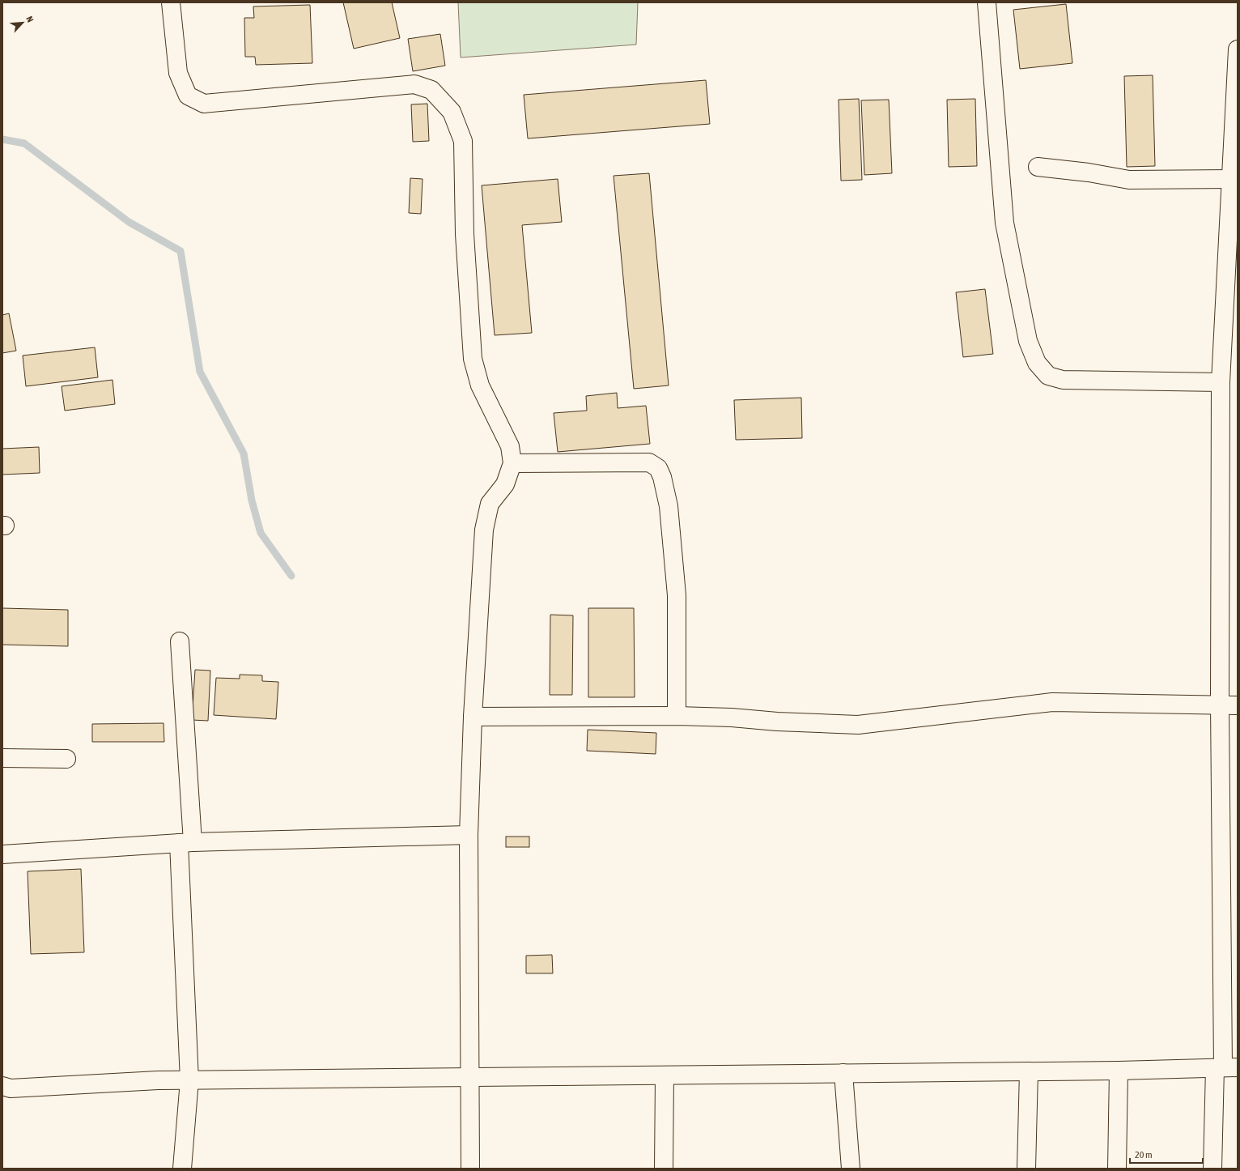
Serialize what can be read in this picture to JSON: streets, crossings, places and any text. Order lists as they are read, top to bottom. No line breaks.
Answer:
{"scale_bar":"20 m","north":"top right"}
